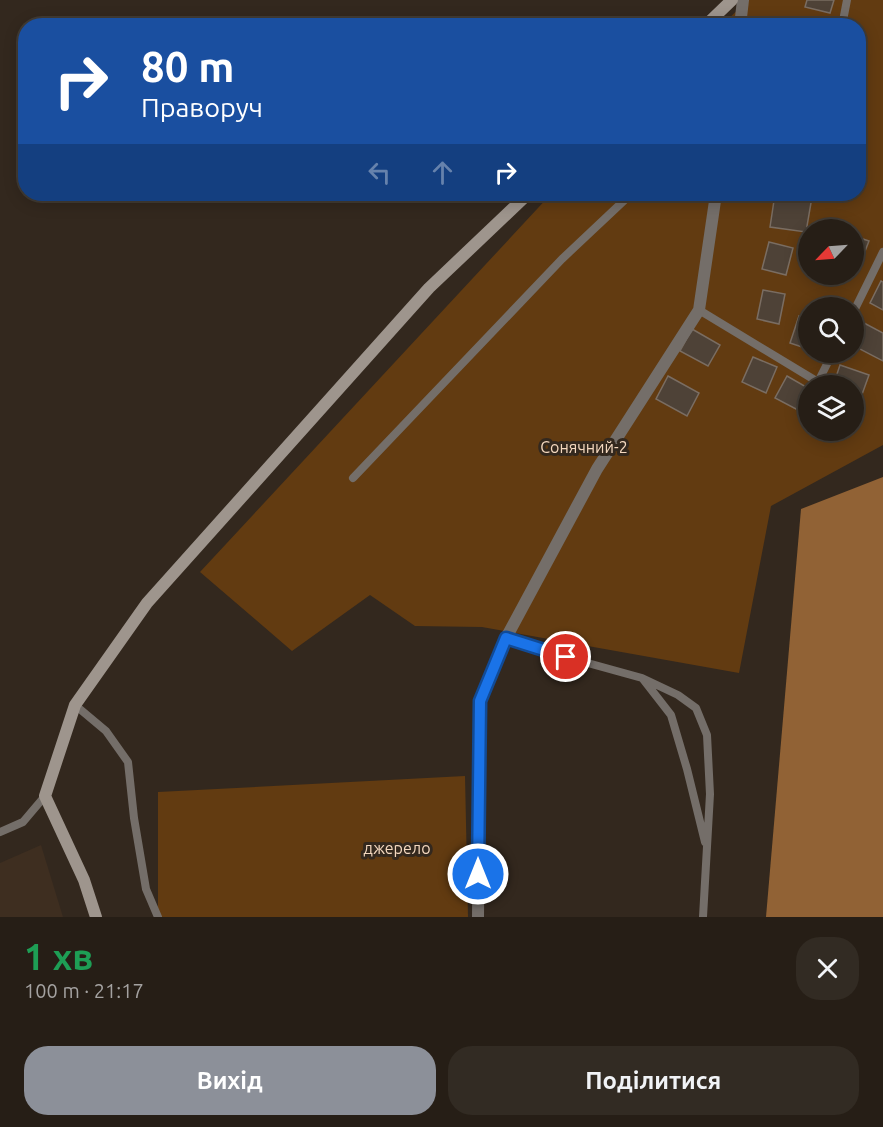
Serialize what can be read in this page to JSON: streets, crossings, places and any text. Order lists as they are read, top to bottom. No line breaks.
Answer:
{"parks":["Сонячний-2","джерело"],"north":"bottom left","page":{"turn":["80 m","Праворуч"],"heading":["1 хв","100 m · 21:17"],"buttons":["Вихід","Поділитися"]}}
